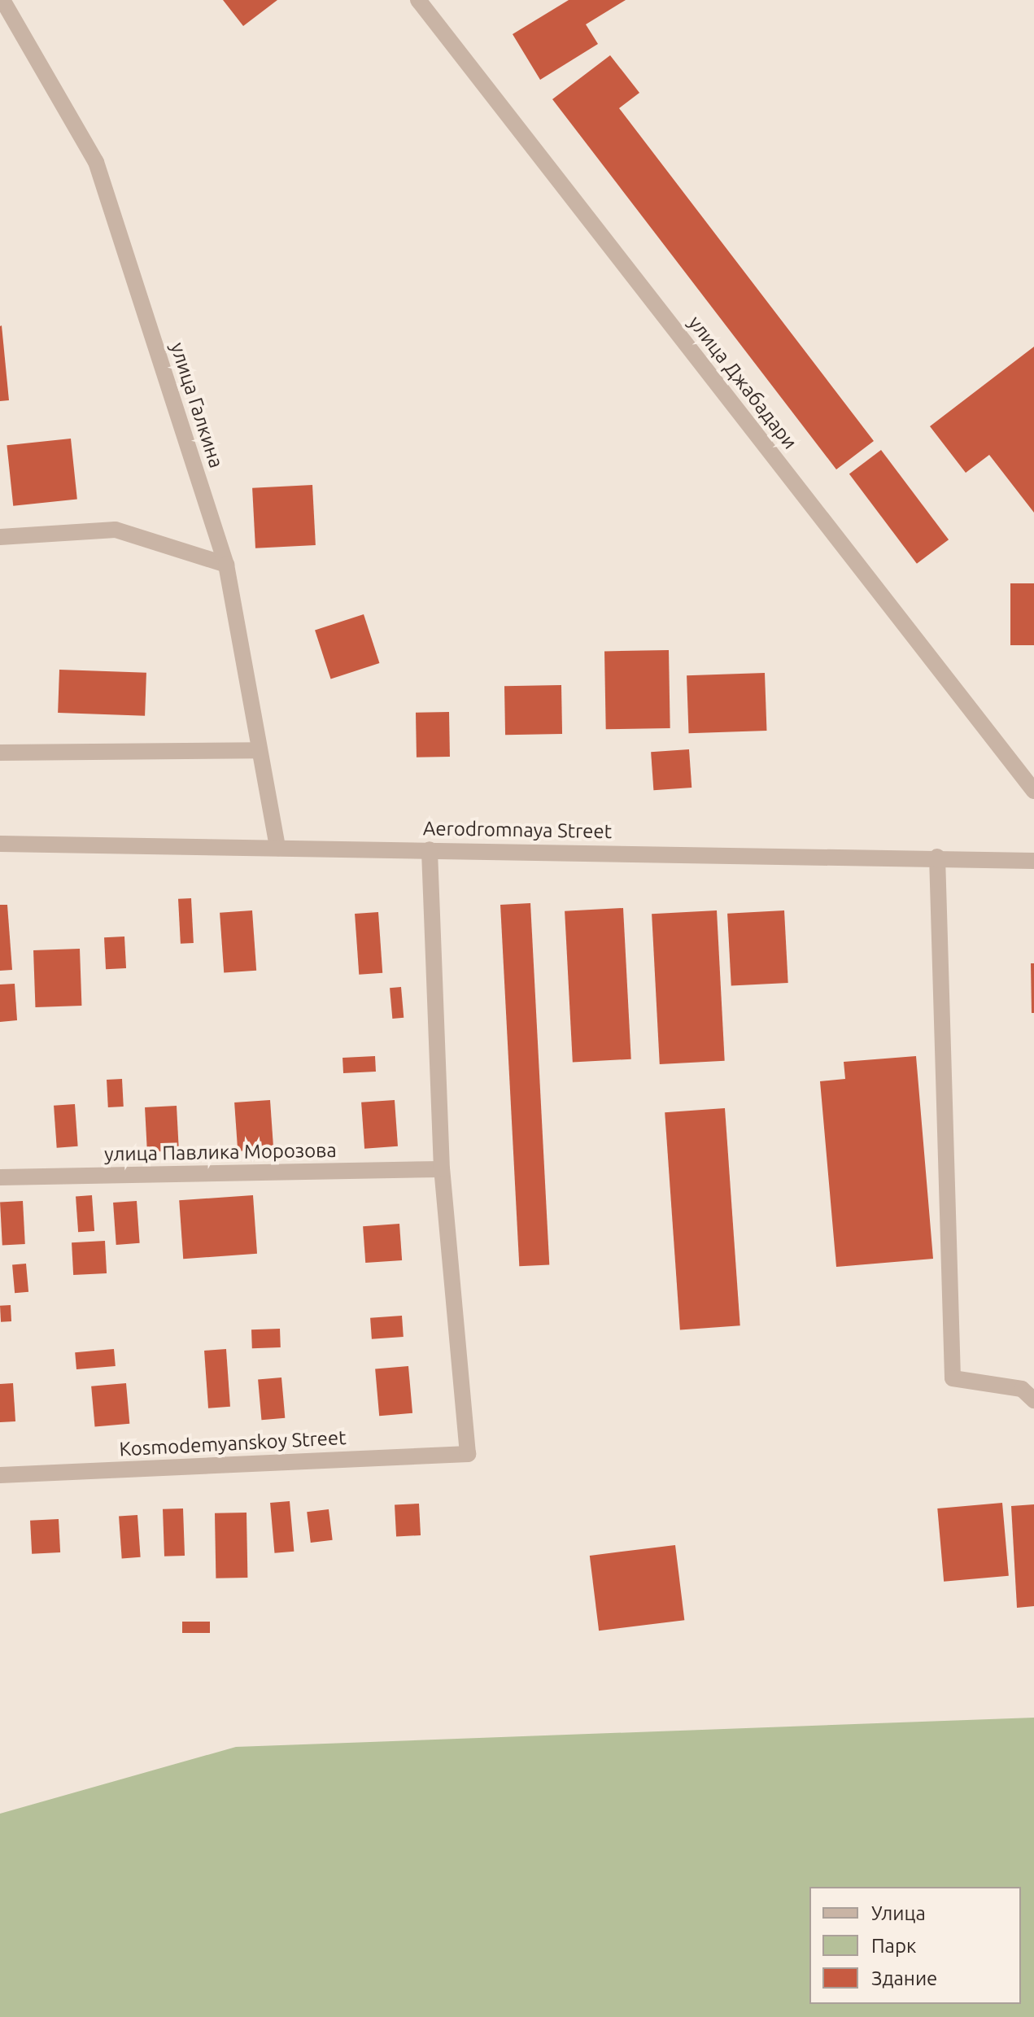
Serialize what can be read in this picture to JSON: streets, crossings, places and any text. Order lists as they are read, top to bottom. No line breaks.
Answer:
{"streets":{"street":["улица Джабадари","улица Галкина","Aerodromnaya Street","улица Павлика Морозова","Kosmodemyanskoy Street"]},"crossings":[["улица Галкина","Aerodromnaya Street"],["улица Павлика Морозова","Kosmodemyanskoy Street"]],"legend":["Улица","Парк","Здание"]}
